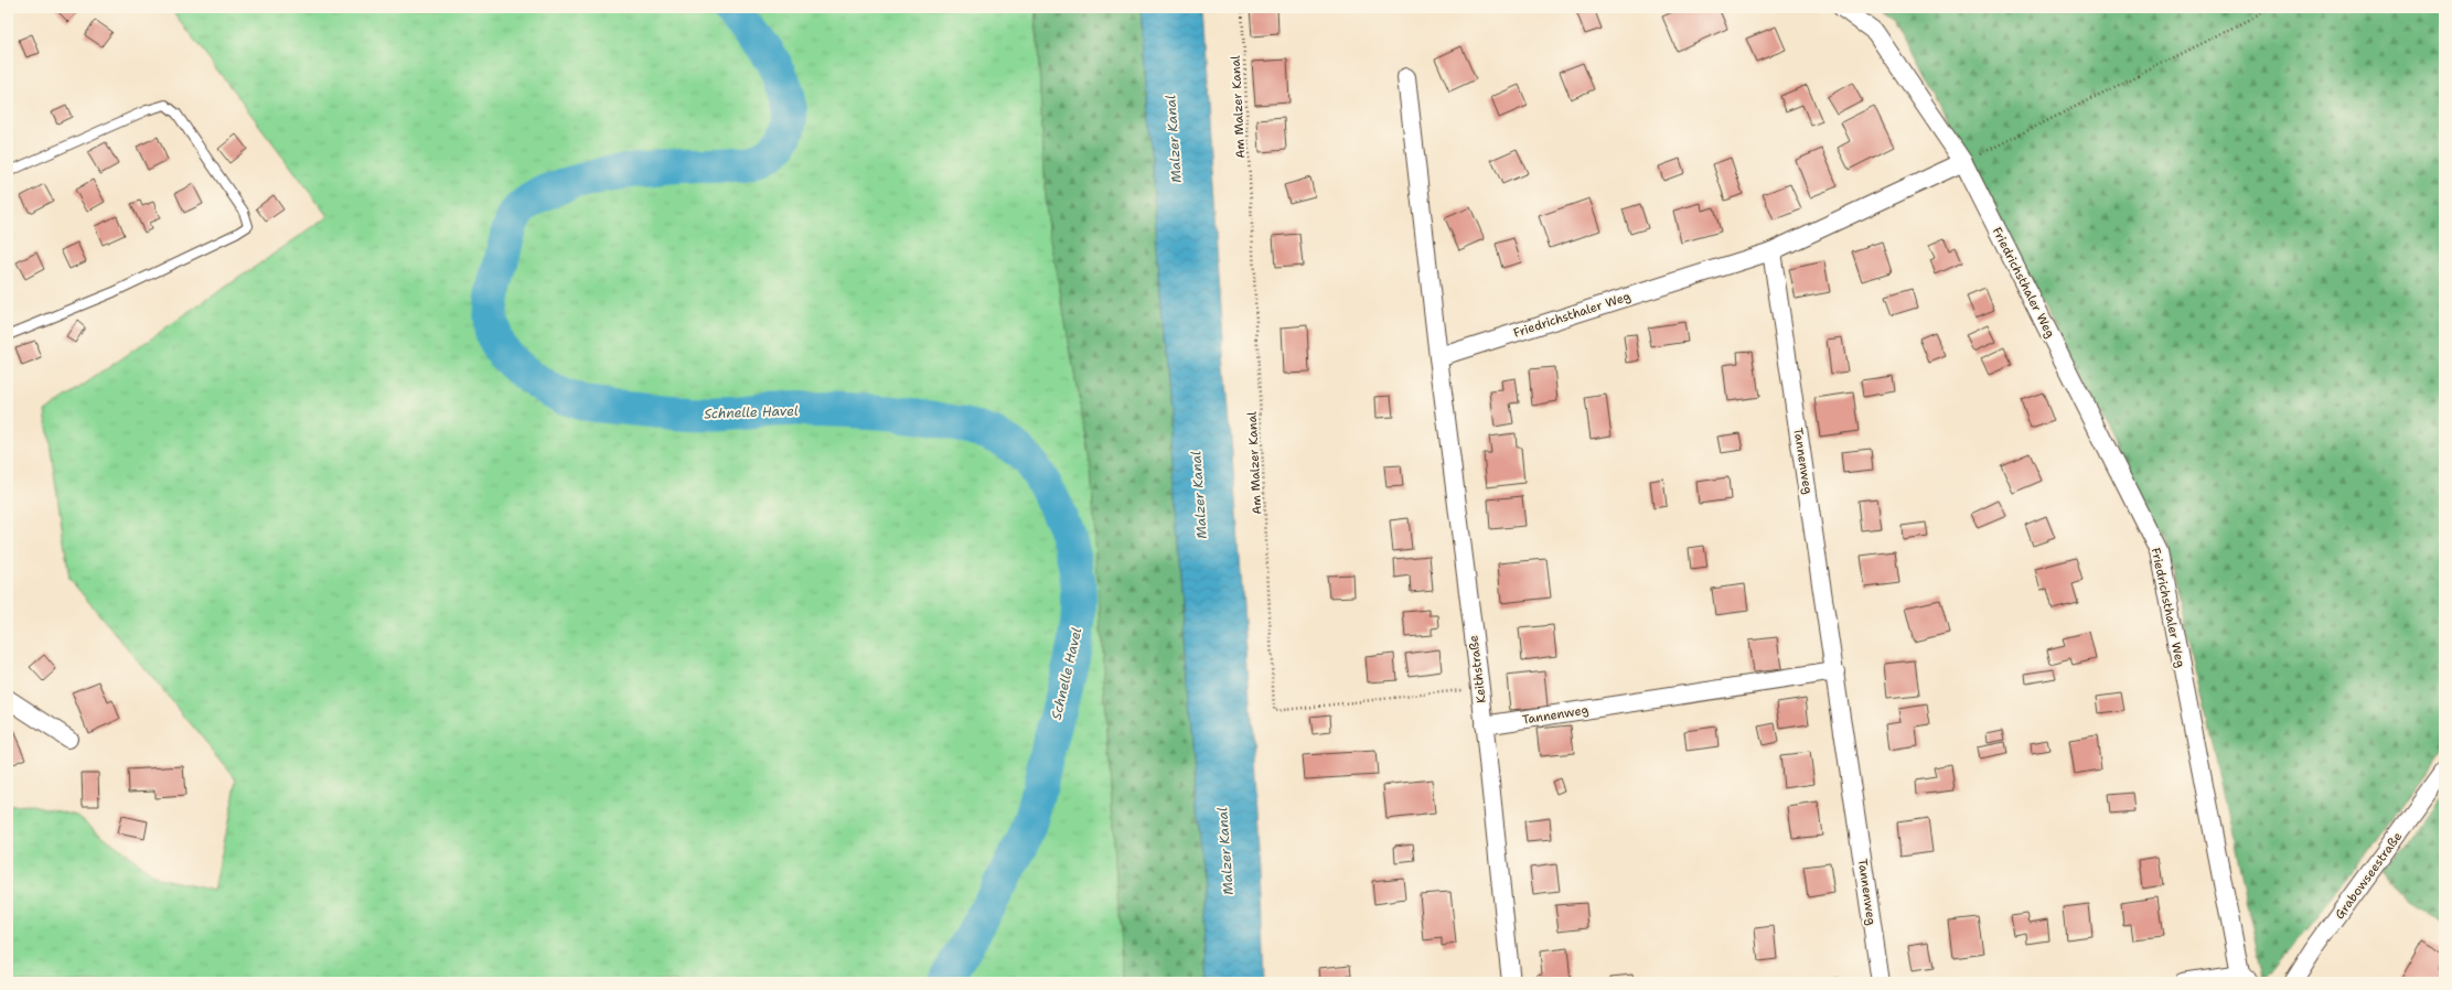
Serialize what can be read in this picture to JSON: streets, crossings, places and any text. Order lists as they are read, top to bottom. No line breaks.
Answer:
{"streets":{"street":["Friedrichsthaler Weg","Tannenweg","Keithstraße","Grabowseestraße"],"path":["Am Malzer Kanal"]},"crossings":[["Am Malzer Kanal","Keithstraße"],["Friedrichsthaler Weg","Tannenweg"],["Friedrichsthaler Weg","Keithstraße"],["Tannenweg","Keithstraße"]],"water":["Malzer Kanal","Schnelle Havel"]}
